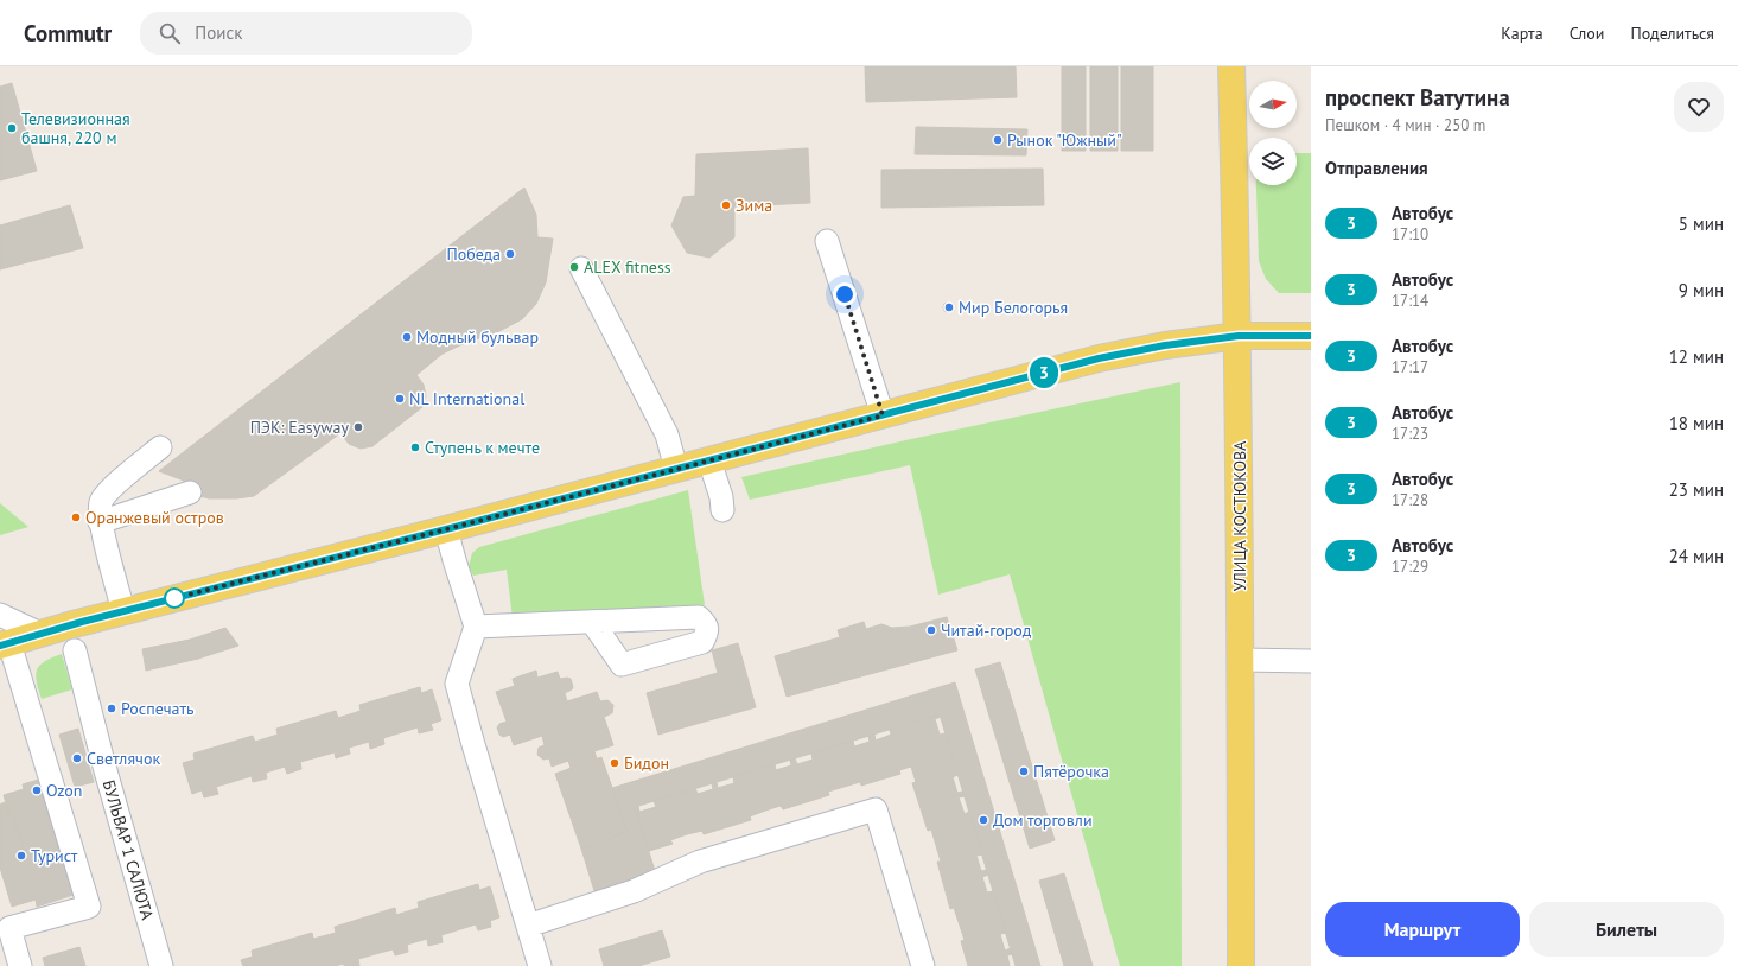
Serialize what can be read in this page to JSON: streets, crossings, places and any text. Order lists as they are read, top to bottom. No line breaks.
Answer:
{"streets":{"main road":["УЛИЦА КОСТЮКОВА"],"street":["БУЛЬВАР 1 САЛЮТА"]},"places":["Телевизионная башня, 220 м","Рынок \"Южный\"","Зима","Победа","ALEX fitness","Мир Белогорья","Модный бульвар","NL International","ПЭК: Easyway","Ступень к мечте","Оранжевый остров","Читай-город","Роспечать","Светлячок","Бидон","Пятёрочка","Ozon","Дом торговли","Турист"],"lines":["bus line 3"],"north":"right","page":{"header":"Commutr","search":"Поиск","nav":["Карта","Слои","Поделиться"],"on_map":"3","heading":[["проспект Ватутина","Пешком · 4 мин · 250 m"],"Отправления"],"list":[{"mark":"3","name":"Автобус","note":"17:10","value":"5 мин"},{"mark":"3","name":"Автобус","note":"17:14","value":"9 мин"},{"mark":"3","name":"Автобус","note":"17:17","value":"12 мин"},{"mark":"3","name":"Автобус","note":"17:23","value":"18 мин"},{"mark":"3","name":"Автобус","note":"17:28","value":"23 мин"},{"mark":"3","name":"Автобус","note":"17:29","value":"24 мин"}],"buttons":["Маршрут","Билеты"]}}
